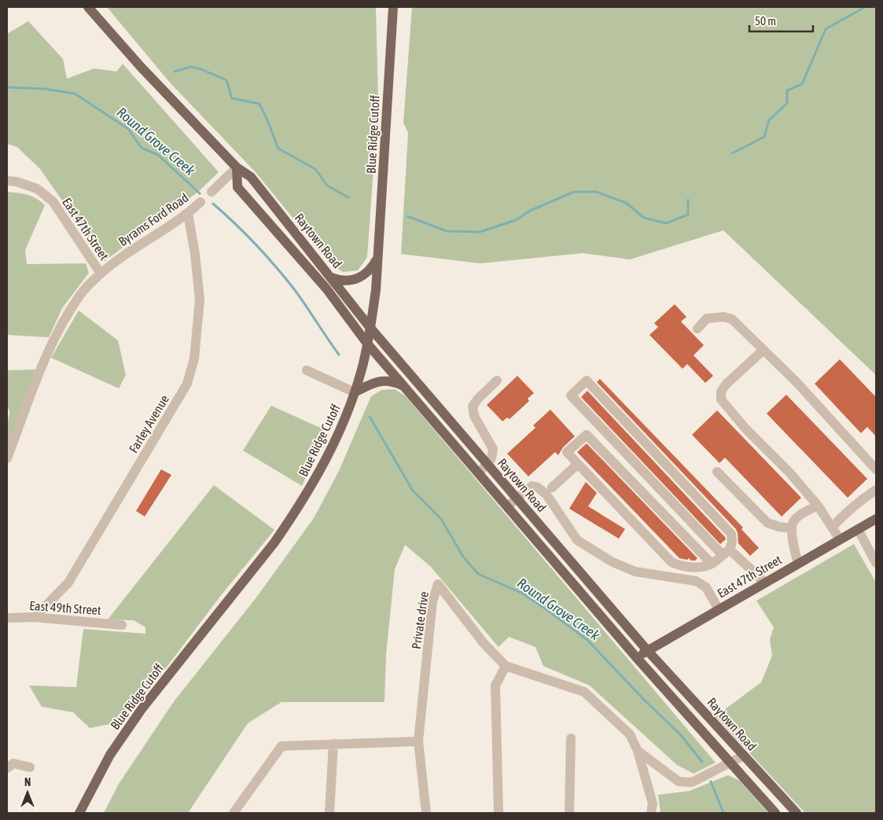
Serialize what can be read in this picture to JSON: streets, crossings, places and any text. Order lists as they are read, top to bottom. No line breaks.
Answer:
{"streets":{"main road":["Blue Ridge Cutoff","East 47th Street","Raytown Road"],"street":["Byrams Ford Road","Farley Avenue","East 49th Street","Private drive"]},"crossings":[["Blue Ridge Cutoff","Raytown Road"],["Byrams Ford Road","East 47th Street"],["Byrams Ford Road","Farley Avenue"],["East 47th Street","Raytown Road"],["Raytown Road","Private drive"],["Farley Avenue","East 49th Street"]],"water":["Round Grove Creek"],"scale_bar":"50 m","north":"top"}
